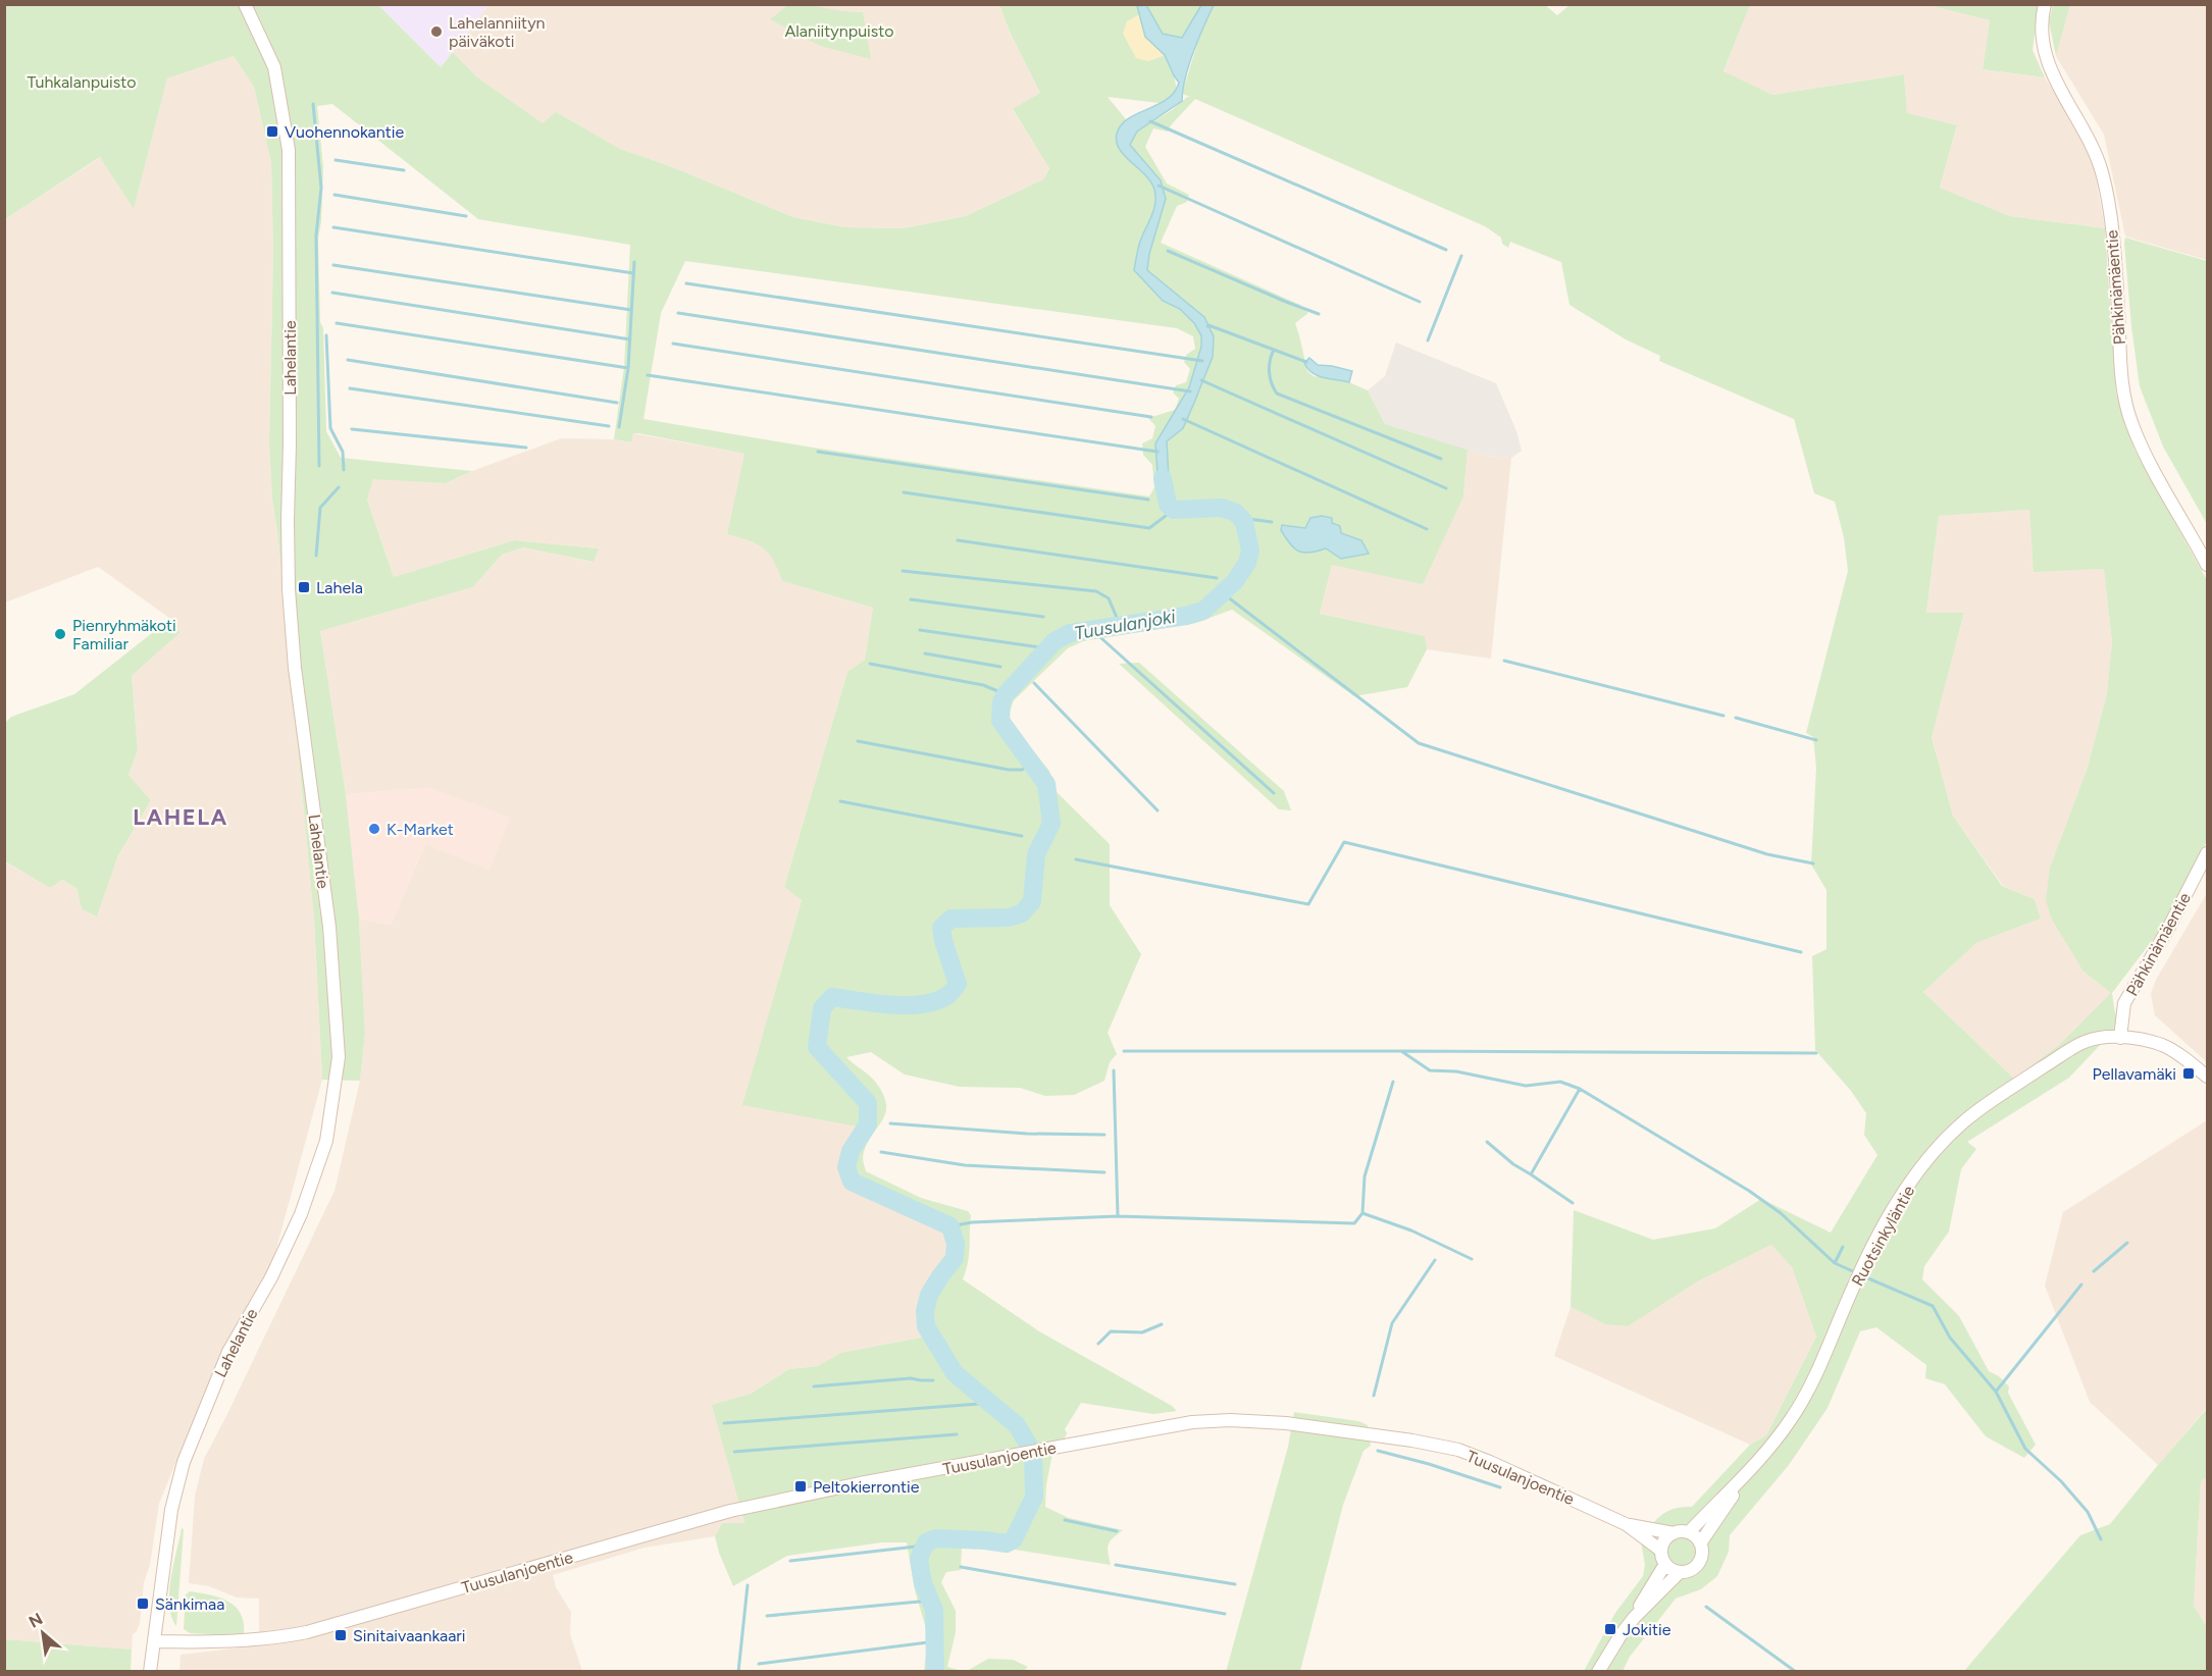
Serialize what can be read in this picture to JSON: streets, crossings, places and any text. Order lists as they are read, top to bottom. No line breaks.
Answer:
{"streets":{"street":["Pähkinämäentie","Lahelantie","Ruotsinkyläntie","Tuusulanjoentie"]},"crossings":[["Pähkinämäentie","Ruotsinkyläntie"],["Lahelantie","Tuusulanjoentie"],["Ruotsinkyläntie","Tuusulanjoentie"]],"districts":["LAHELA"],"water":["Tuusulanjoki"],"parks":["Alaniitynpuisto","Tuhkalanpuisto"],"places":{"other":["Lahelanniityn päiväkoti","Pienryhmäkoti Familiar","K-Market"],"transit":["Vuohennokantie","Lahela","Pellavamäki","Peltokierrontie","Sänkimaa","Jokitie","Sinitaivaankaari"]},"north":"top left"}
